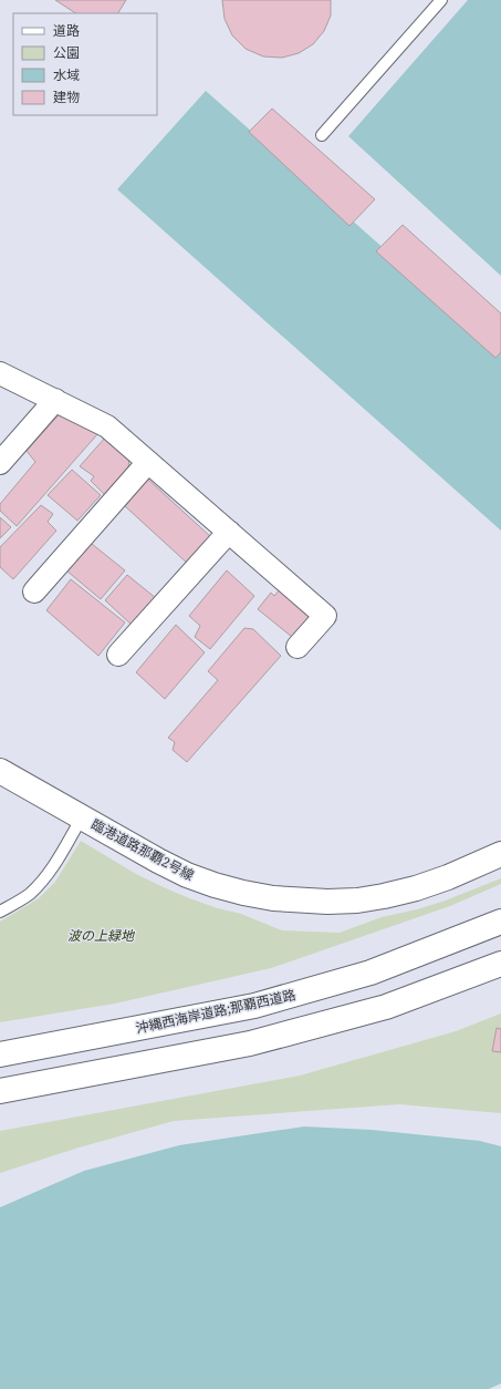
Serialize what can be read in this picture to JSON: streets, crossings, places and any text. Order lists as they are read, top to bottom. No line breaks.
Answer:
{"streets":{"main road":["臨港道路那覇2号線","沖縄西海岸道路;那覇西道路"]},"parks":["波の上緑地"],"legend":["道路","公園","水域","建物"]}
